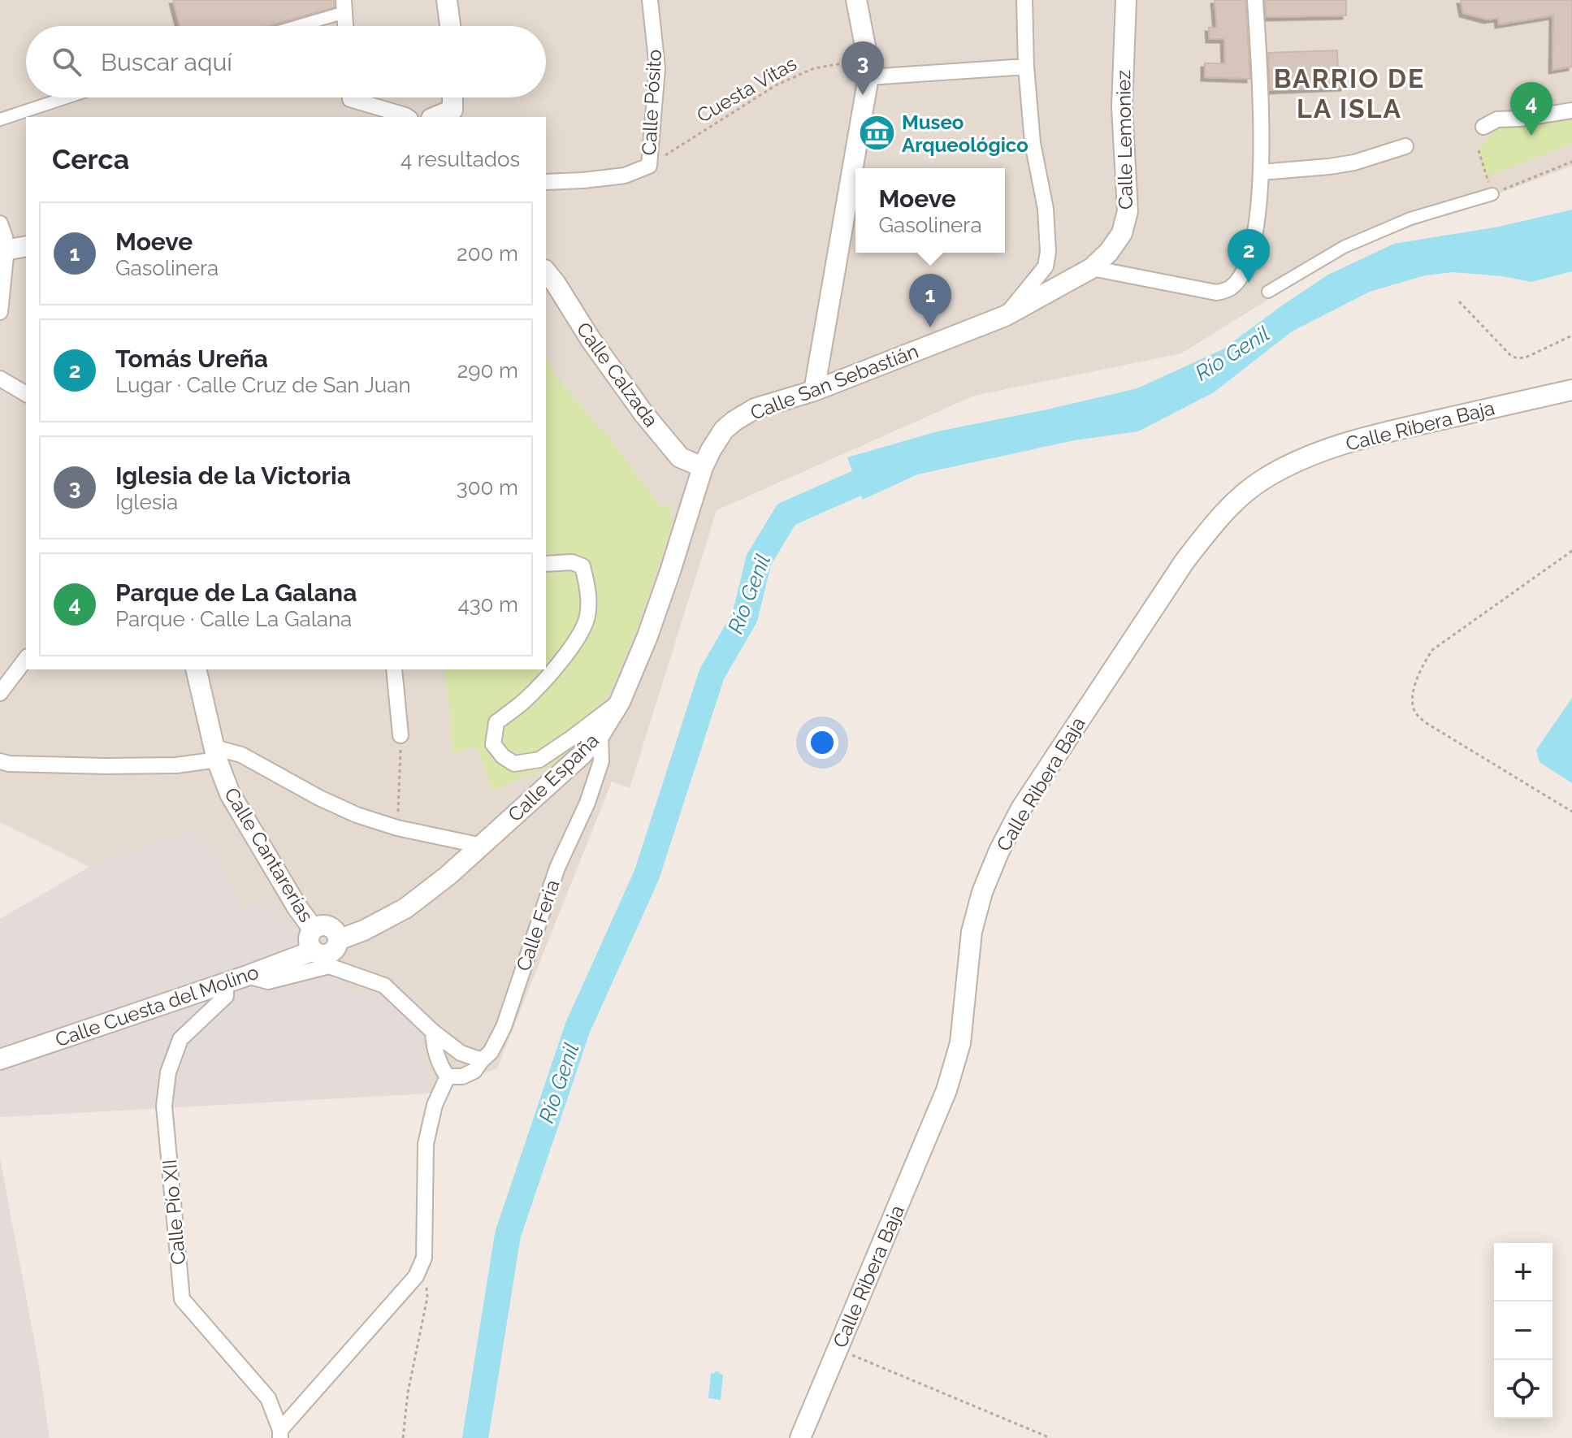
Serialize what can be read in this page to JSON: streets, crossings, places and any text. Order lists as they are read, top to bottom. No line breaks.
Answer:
{"streets":{"street":["Calle Pósito","Calle Lemoniez","Calle Calzada","Calle San Sebastián","Calle Ribera Baja","Calle España","Calle Cantarerías","Calle Feria","Calle Cuesta del Molino","Calle Pío XII"],"path":["Cuesta Vitas"]},"crossings":[["Cuesta Vitas","Calle Pósito"],["Calle Lemoniez","Calle San Sebastián"],["Calle Calzada","Calle San Sebastián"],["Calle Calzada","Calle España"],["Calle San Sebastián","Calle España"],["Calle España","Calle Cantarerías"],["Calle España","Calle Feria"],["Calle España","Calle Cuesta del Molino"],["Calle Cantarerías","Calle Cuesta del Molino"],["Calle Cuesta del Molino","Calle Pío XII"]],"districts":["BARRIO DE LA ISLA"],"water":["Río Genil"],"places":{"museum":["Museo Arqueológico"]},"page":{"search":"Buscar aquí","pins":["3","4","2","1"],"heading":["Cerca","4 resultados"],"popup":["Moeve","Gasolinera"],"list":[{"mark":"1","name":"Moeve","note":"Gasolinera","value":"200 m"},{"mark":"2","name":"Tomás Ureña","note":"Lugar · Calle Cruz de San Juan","value":"290 m"},{"mark":"3","name":"Iglesia de la Victoria","note":"Iglesia","value":"300 m"},{"mark":"4","name":"Parque de La Galana","note":"Parque · Calle La Galana","value":"430 m"}],"map_buttons":["+","−"]}}
